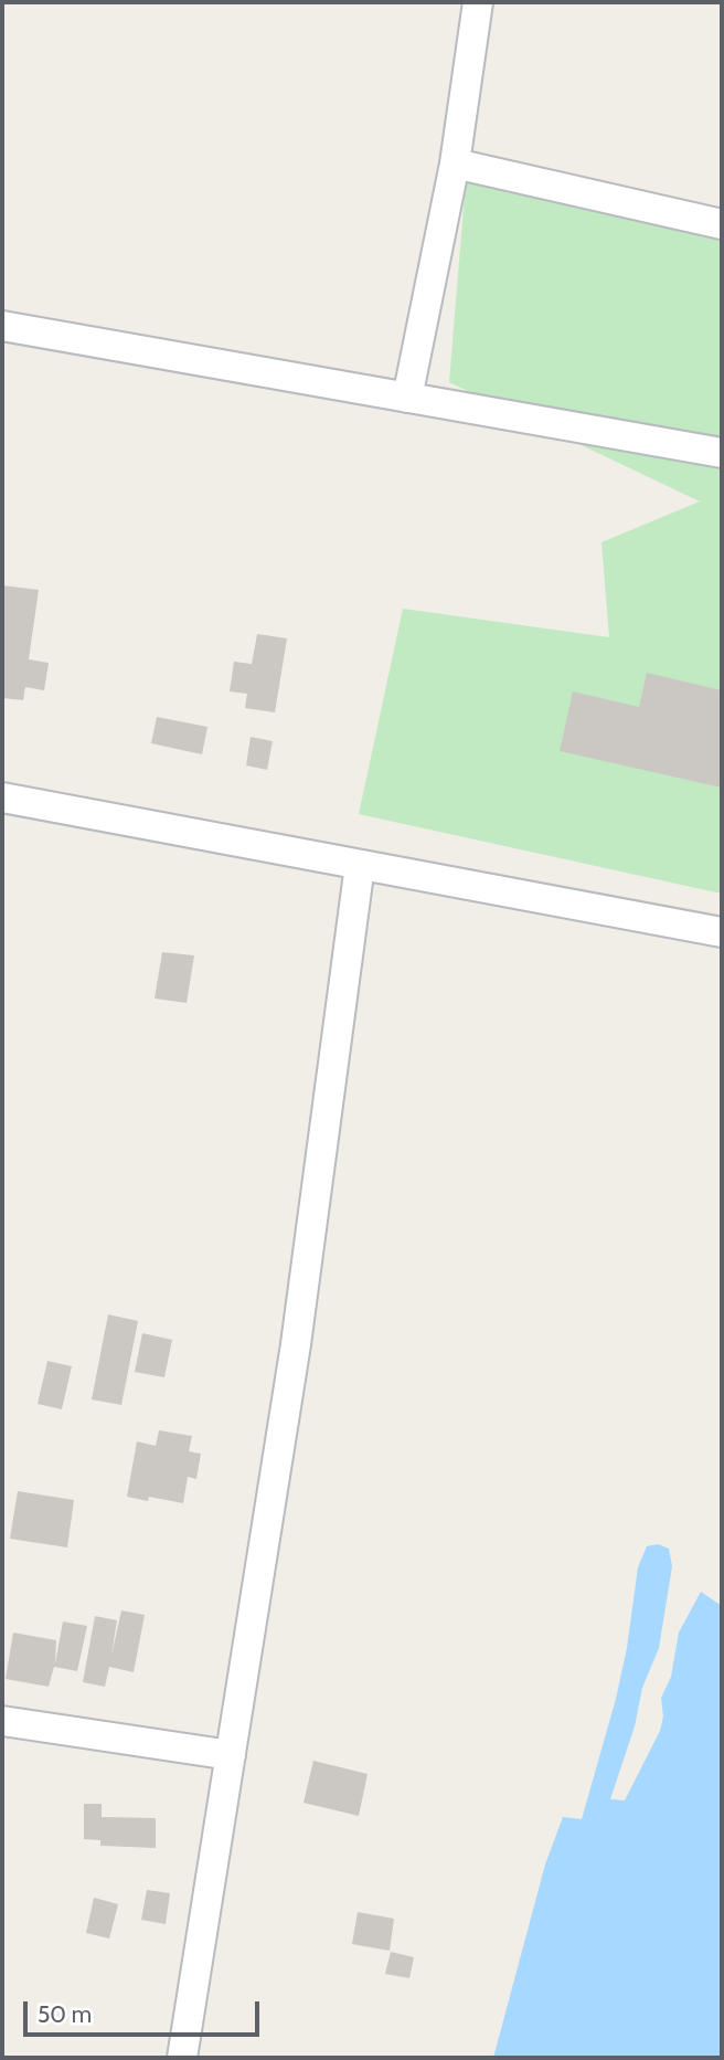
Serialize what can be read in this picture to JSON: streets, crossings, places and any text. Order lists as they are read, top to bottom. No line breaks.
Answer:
{"scale_bar":"50 m"}
